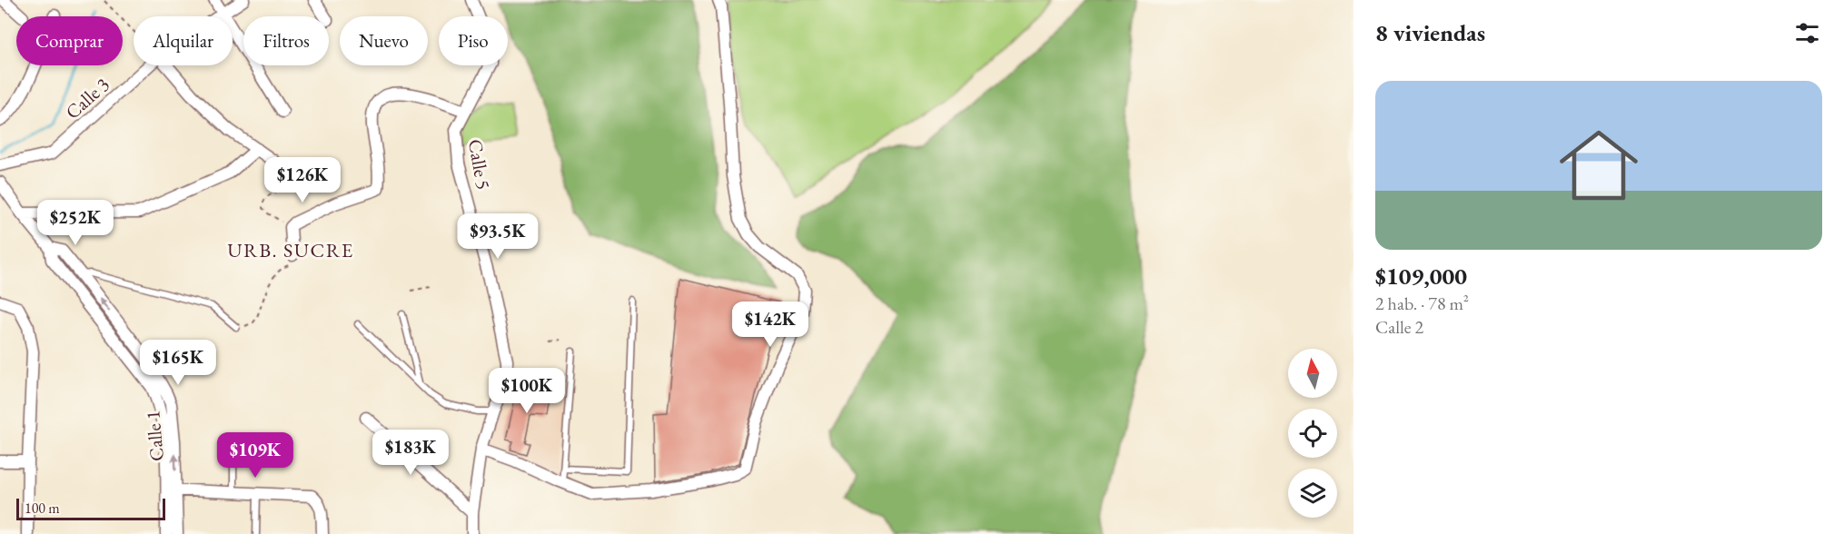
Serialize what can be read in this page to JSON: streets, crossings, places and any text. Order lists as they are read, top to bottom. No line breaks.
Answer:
{"streets":{"street":["Calle 3","Calle 5","Calle 1"]},"districts":["URB. SUCRE"],"scale_bar":"100 m","north":"top","page":{"heading":"8 viviendas","chip":["Comprar","Alquilar","Filtros","Nuevo","Piso"],"list":[{"name":"$109,000","note":"2 hab. · 78 m² · Calle 2"}],"price":["$126K","$252K","$93.5K","$142K","$165K","$100K","$183K","$109K"],"scale":"100 m"}}
